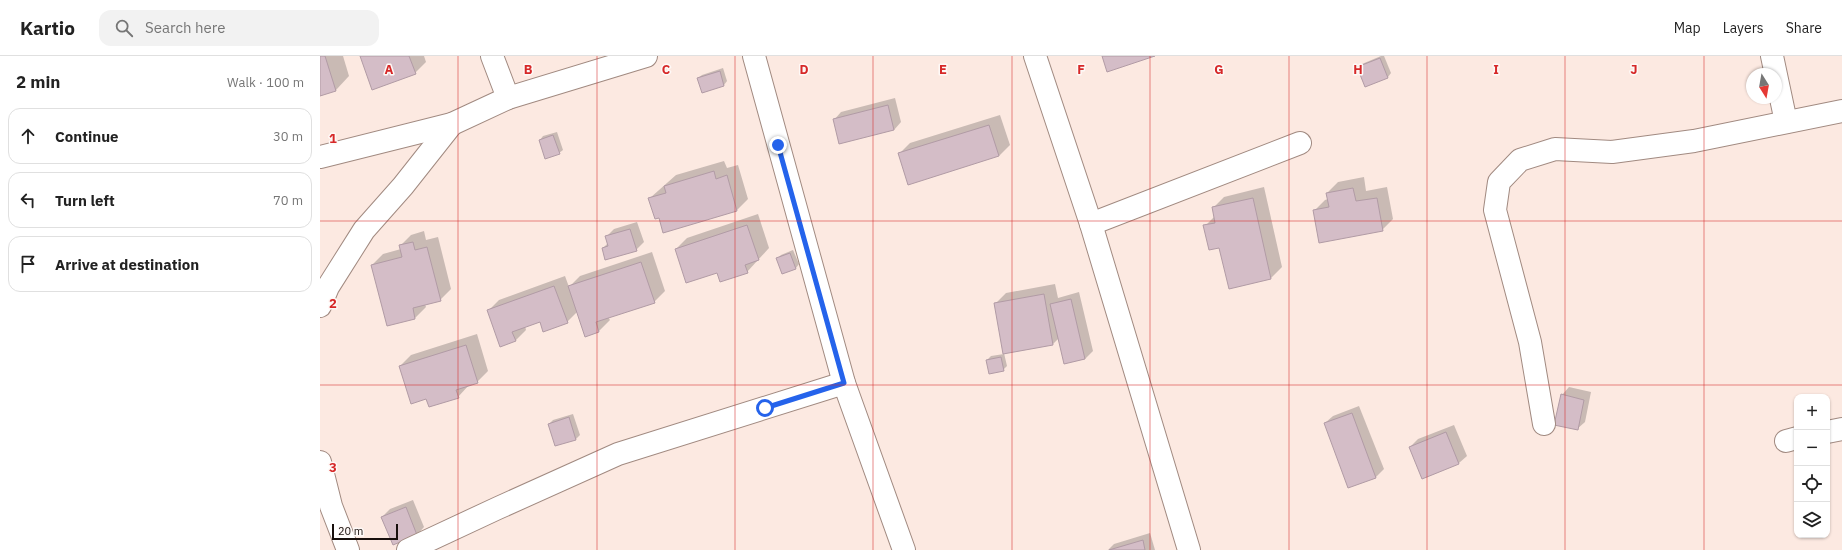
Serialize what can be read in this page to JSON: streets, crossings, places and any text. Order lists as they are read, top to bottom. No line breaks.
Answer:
{"scale_bar":"20 m","north":"bottom","page":{"header":"Kartio","search":"Search here","nav":["Map","Layers","Share"],"heading":["2 min","Walk · 100 m"],"list":[["Continue","30 m"],["Turn left","70 m"],"Arrive at destination"],"map_buttons":["+","−"],"scale":"20 m"},"grid":{"columns":["A","B","C","D","E","F","G","H","I","J"],"rows":["1","2","3"]}}
